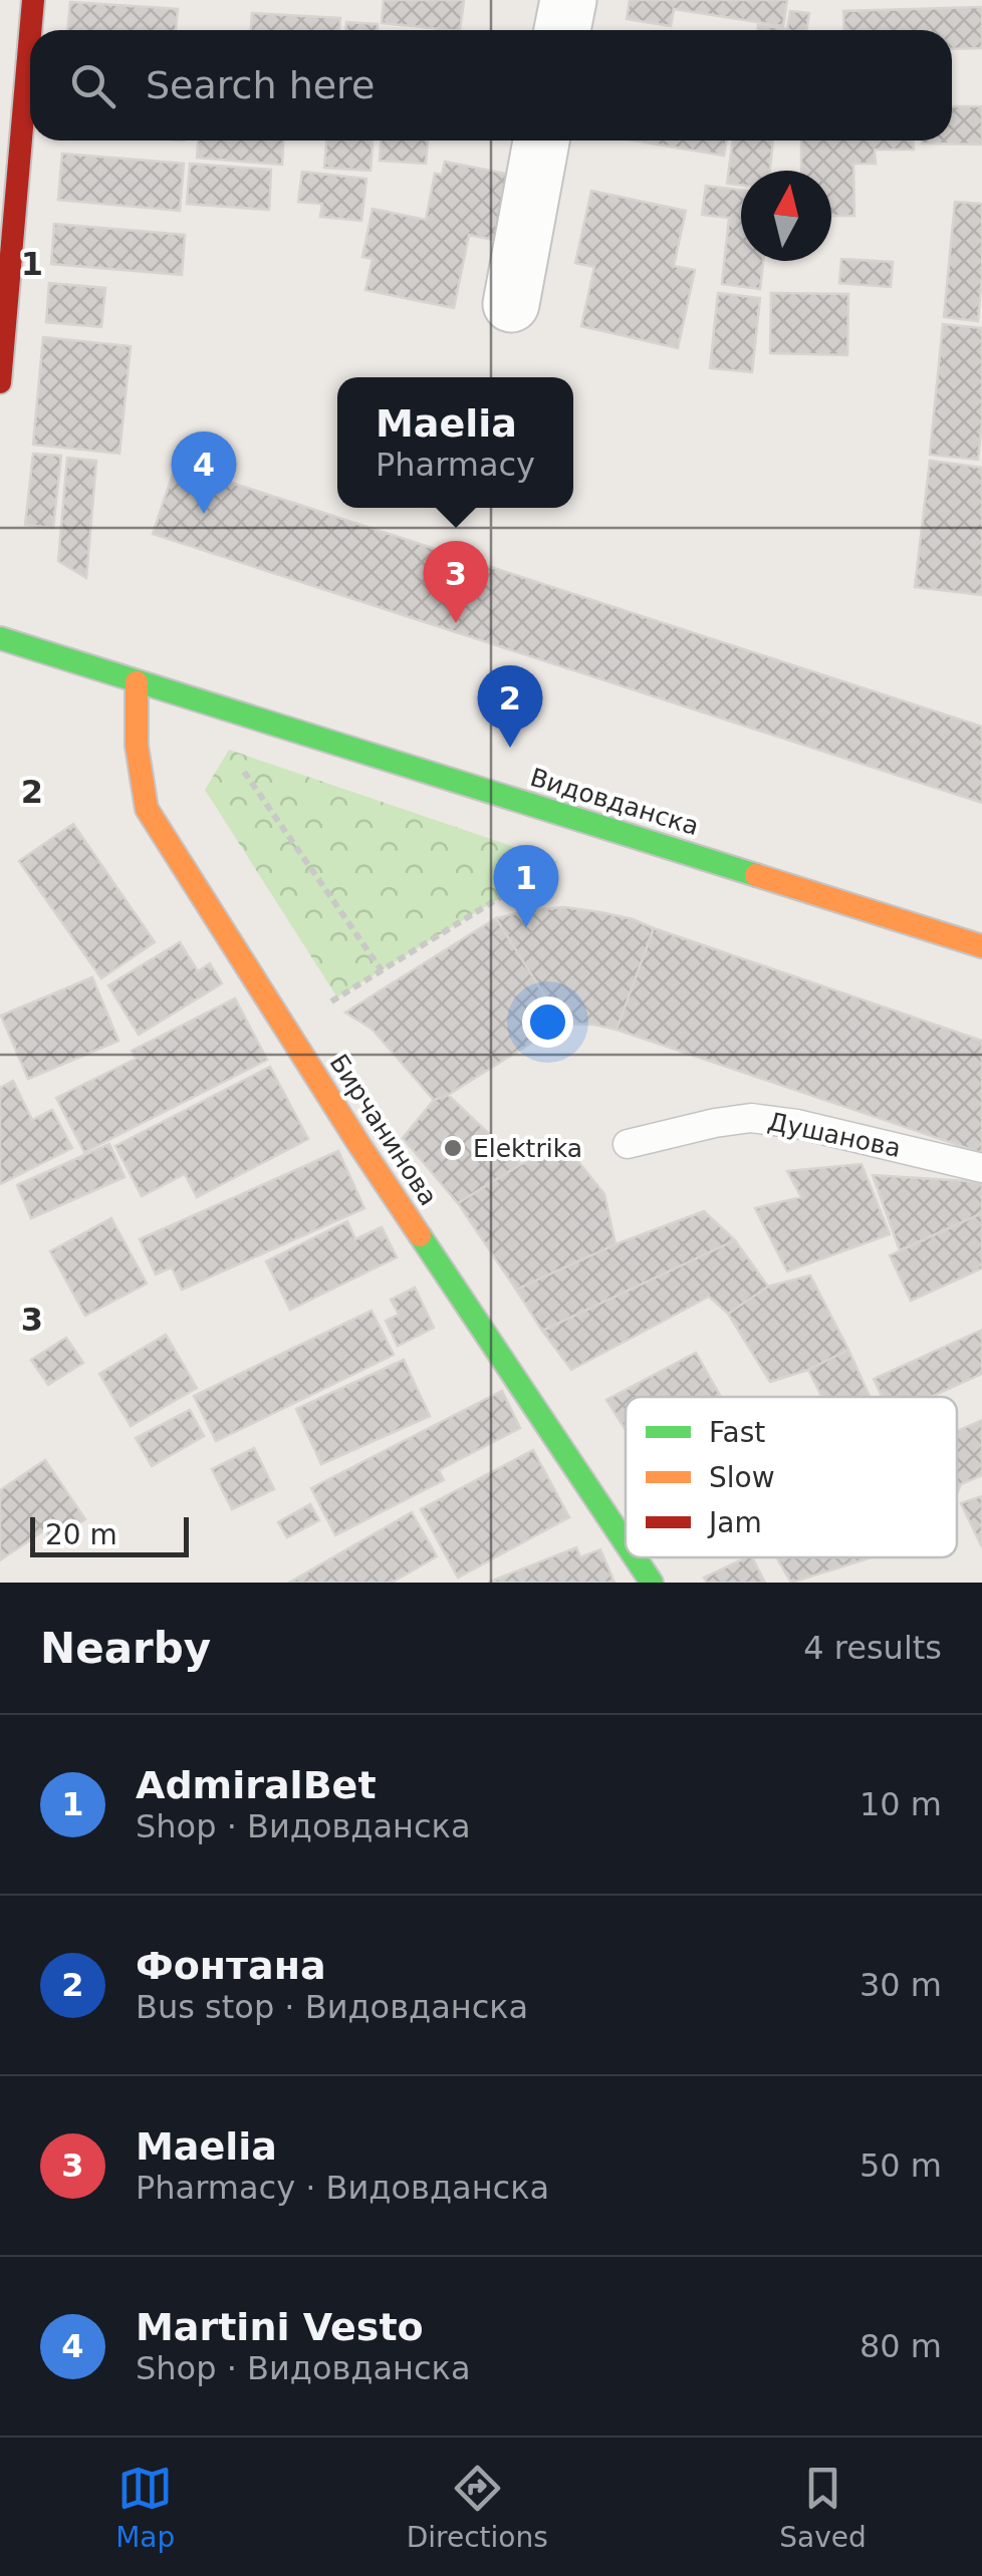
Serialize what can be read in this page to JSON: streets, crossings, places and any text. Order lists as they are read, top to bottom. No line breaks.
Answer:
{"streets":{"street":["Видовданска","Бирчанинова"],"lane":["Душанова"]},"crossings":[["Видовданска","Бирчанинова"]],"places":["Elektrika"],"legend":["Fast","Slow","Jam"],"scale_bar":"20 m","north":"top","page":{"search":"Search here","popup":["Maelia","Pharmacy"],"pins":["4","3","2","1"],"scale":"20 m","heading":["Nearby","4 results"],"list":[{"mark":"1","name":"AdmiralBet","note":"Shop · Видовданска","value":"10 m"},{"mark":"2","name":"Фонтана","note":"Bus stop · Видовданска","value":"30 m"},{"mark":"3","name":"Maelia","note":"Pharmacy · Видовданска","value":"50 m"},{"mark":"4","name":"Martini Vesto","note":"Shop · Видовданска","value":"80 m"}],"nav":["Map","Directions","Saved"]},"grid":{"rows":["1","2","3"]}}
